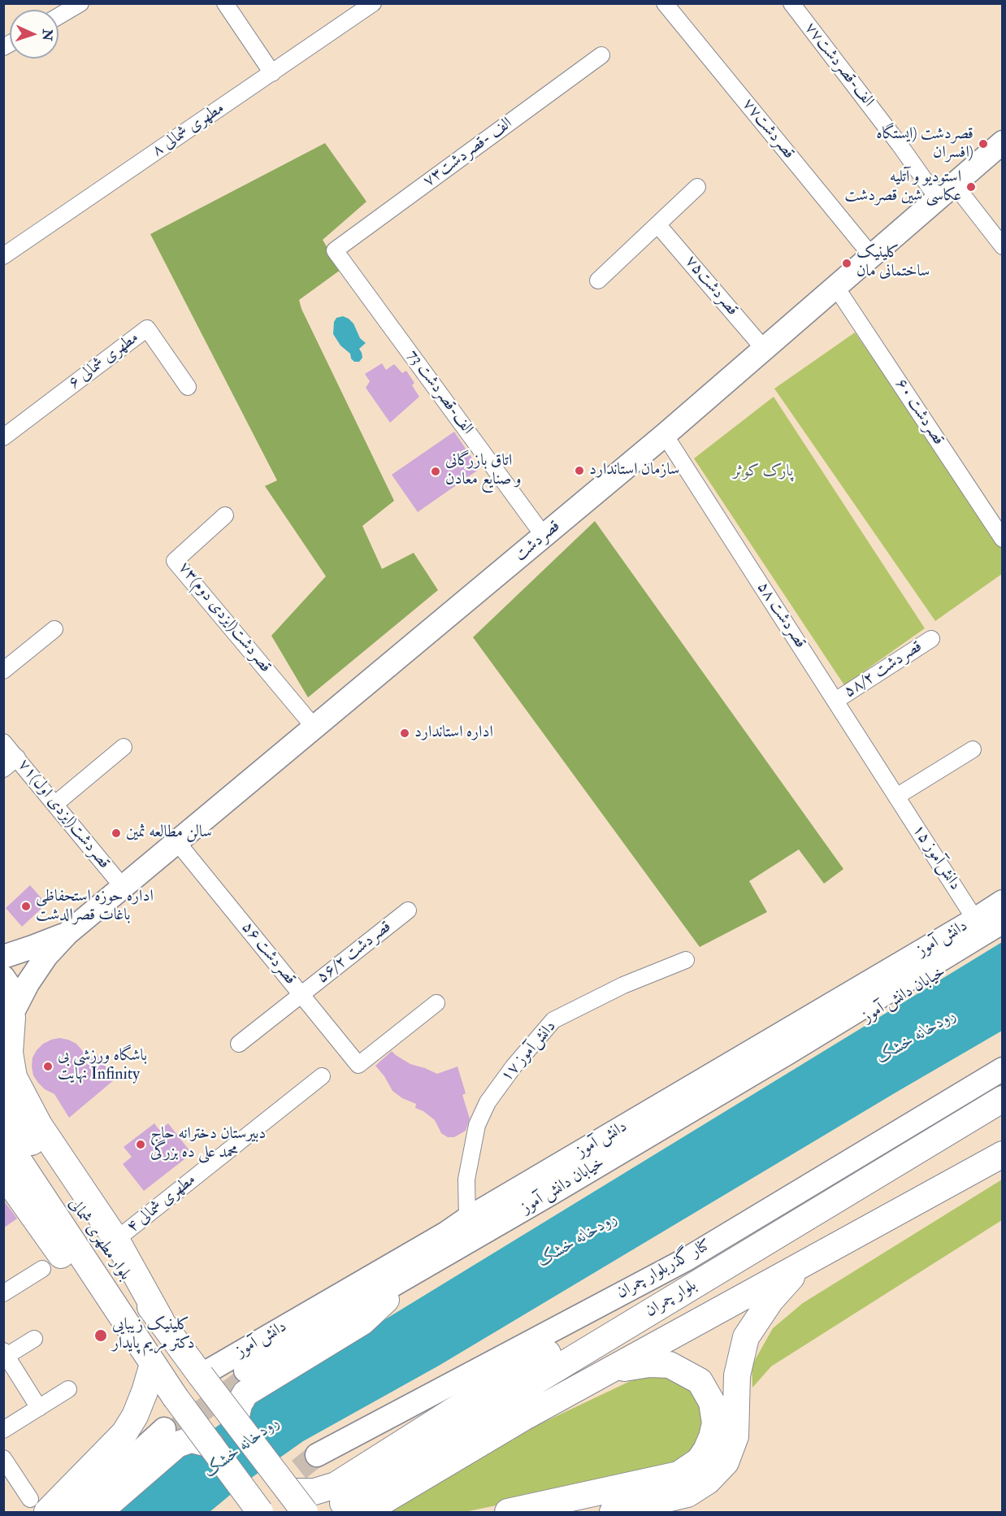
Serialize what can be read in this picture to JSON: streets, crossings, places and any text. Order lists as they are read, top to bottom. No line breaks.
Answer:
{"streets":{"main road":["قصردشت","دانش آموز","خیابان دانش آموز","بلوار مطهرى شمالى","کنار گذربلوار چمران","بلوار چمران"],"street":["۷۷الف-قصردشت","قصردشت۷۷","۸ مطهری شمالی","الف -قصردشت۷۳","قصردشت۷۵","۶ مطهری شمالی","73 الف-قصردشت","۶۰ قصردشت","قصردشت ۵۸","۷۳قصردشت(ایزدی دوم)","۵۸/۲ قصردشت","۷۱قصردشت(ایزدی اول)","دانش‌آموز ۱۵","۵۶/۲ قصردشت","۵۶ قصردشت","دانش‌آموز ۱۷","۴ مطهری شمالی"]},"crossings":[["۷۷الف-قصردشت","قصردشت"],["قصردشت۷۷","قصردشت"],["الف -قصردشت۷۳","73 الف-قصردشت"],["قصردشت۷۵","قصردشت"],["73 الف-قصردشت","قصردشت"],["۶۰ قصردشت","قصردشت"],["قصردشت","قصردشت ۵۸"],["قصردشت","۷۳قصردشت(ایزدی دوم)"],["قصردشت","۷۱قصردشت(ایزدی اول)"],["قصردشت","۵۶ قصردشت"],["قصردشت ۵۸","۵۸/۲ قصردشت"],["قصردشت ۵۸","دانش‌آموز ۱۵"],["دانش‌آموز ۱۵","دانش آموز"],["دانش آموز","دانش‌آموز ۱۷"],["دانش آموز","بلوار مطهرى شمالى"],["۵۶/۲ قصردشت","۵۶ قصردشت"]],"water":["رودخانه خشک"],"parks":["پارک کوثر"],"places":["قصردشت (ایستگاه افسران)","استودیو و آتلیه عکاسی شین قصردشت","کلینیک ساختمانی مان","سازمان استاندارد","اتاق بازرگانی و صنایع معادن","اداره استاندارد","سالن مطالعه ثمین","اداره حوزه استحفاظی باغات قصرالدشت","باشگاه ورزشی بی نهایت Infinity","دبیرستان دخترانه حاج محمد علی ده بزرگی","کلینیک زیبایی دکتر مریم پایدار"],"north":"right"}
